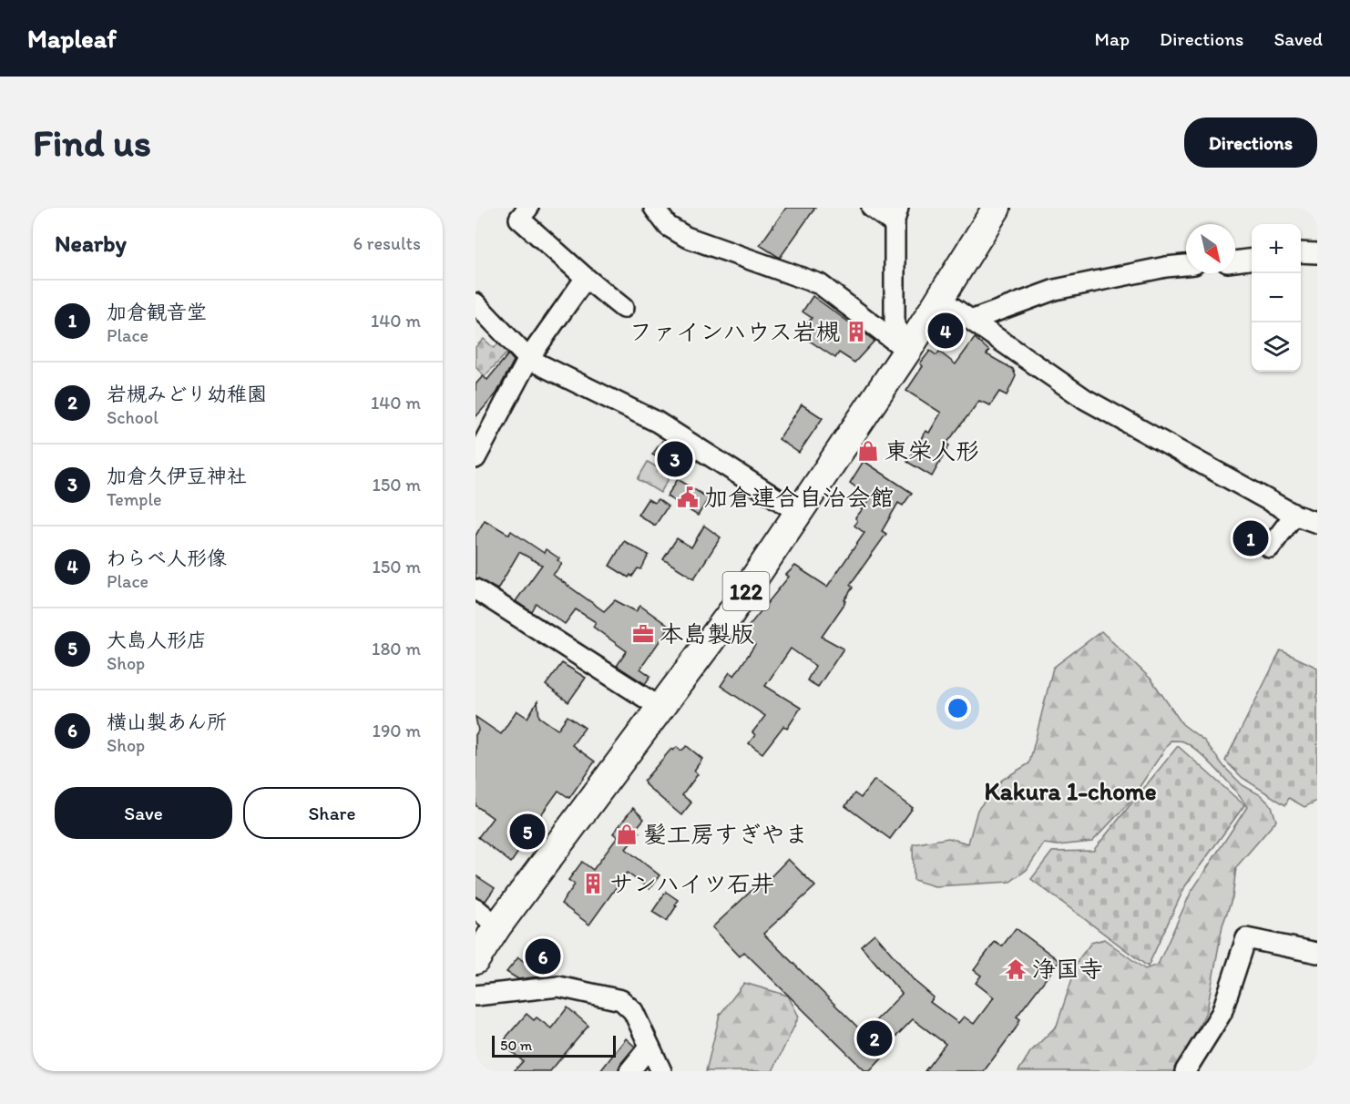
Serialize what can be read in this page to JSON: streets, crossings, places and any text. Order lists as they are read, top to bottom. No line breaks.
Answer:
{"streets":{"highway":["122"]},"districts":["Kakura 1-chome"],"places":{"building":["ファインハウス岩槻","サンハイツ石井"],"shop":["東栄人形","髪工房すぎやま"],"public building":["加倉連合自治会館"],"office":["本島製版"],"temple":["浄国寺"]},"scale_bar":"50 m","north":"bottom right","page":{"header":"Mapleaf","nav":["Map","Directions","Saved"],"buttons":["Directions",["Save","Share"]],"title":"Find us","heading":["Nearby","6 results"],"map_buttons":["+","−"],"list":[{"mark":"1","name":"加倉観音堂","note":"Place","value":"140 m"},{"mark":"2","name":"岩槻みどり幼稚園","note":"School","value":"140 m"},{"mark":"3","name":"加倉久伊豆神社","note":"Temple","value":"150 m"},{"mark":"4","name":"わらべ人形像","note":"Place","value":"150 m"},{"mark":"5","name":"大島人形店","note":"Shop","value":"180 m"},{"mark":"6","name":"横山製あん所","note":"Shop","value":"190 m"}],"pins":["4","3","1","5","6","2"],"scale":"50 m"}}
